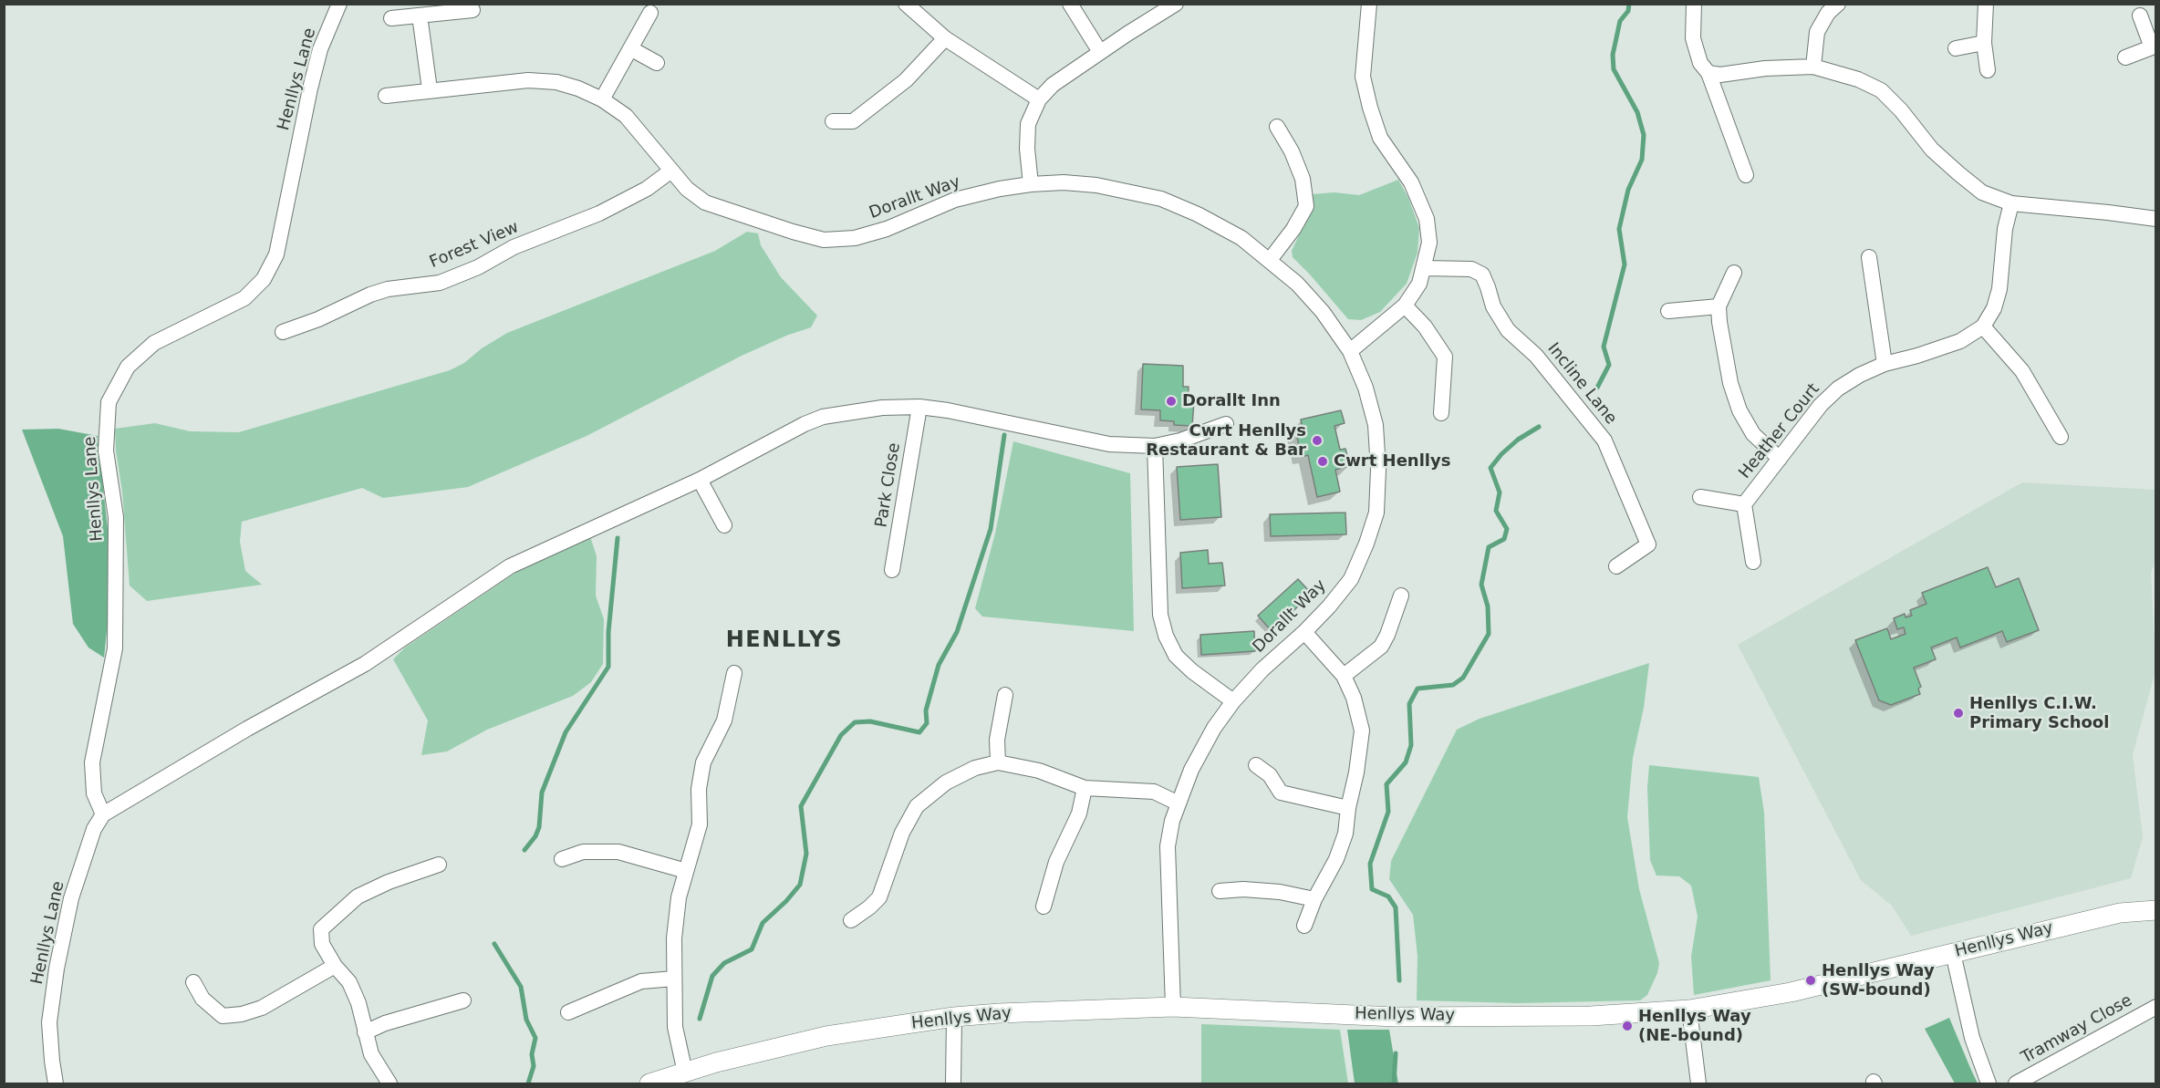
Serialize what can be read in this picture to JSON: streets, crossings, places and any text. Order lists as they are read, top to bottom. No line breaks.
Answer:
{"streets":{"street":["Henllys Lane","Dorallt Way","Forest View","Incline Lane","Heather Court","Park Close","Henllys Way","Tramway Close"]},"crossings":[["Dorallt Way","Forest View"],["Dorallt Way","Henllys Way"]],"districts":["HENLLYS"],"places":["Dorallt Inn","Cwrt Henllys Restaurant & Bar","Cwrt Henllys","Henllys C.I.W. Primary School","Henllys Way (SW-bound)","Henllys Way (NE-bound)"]}
